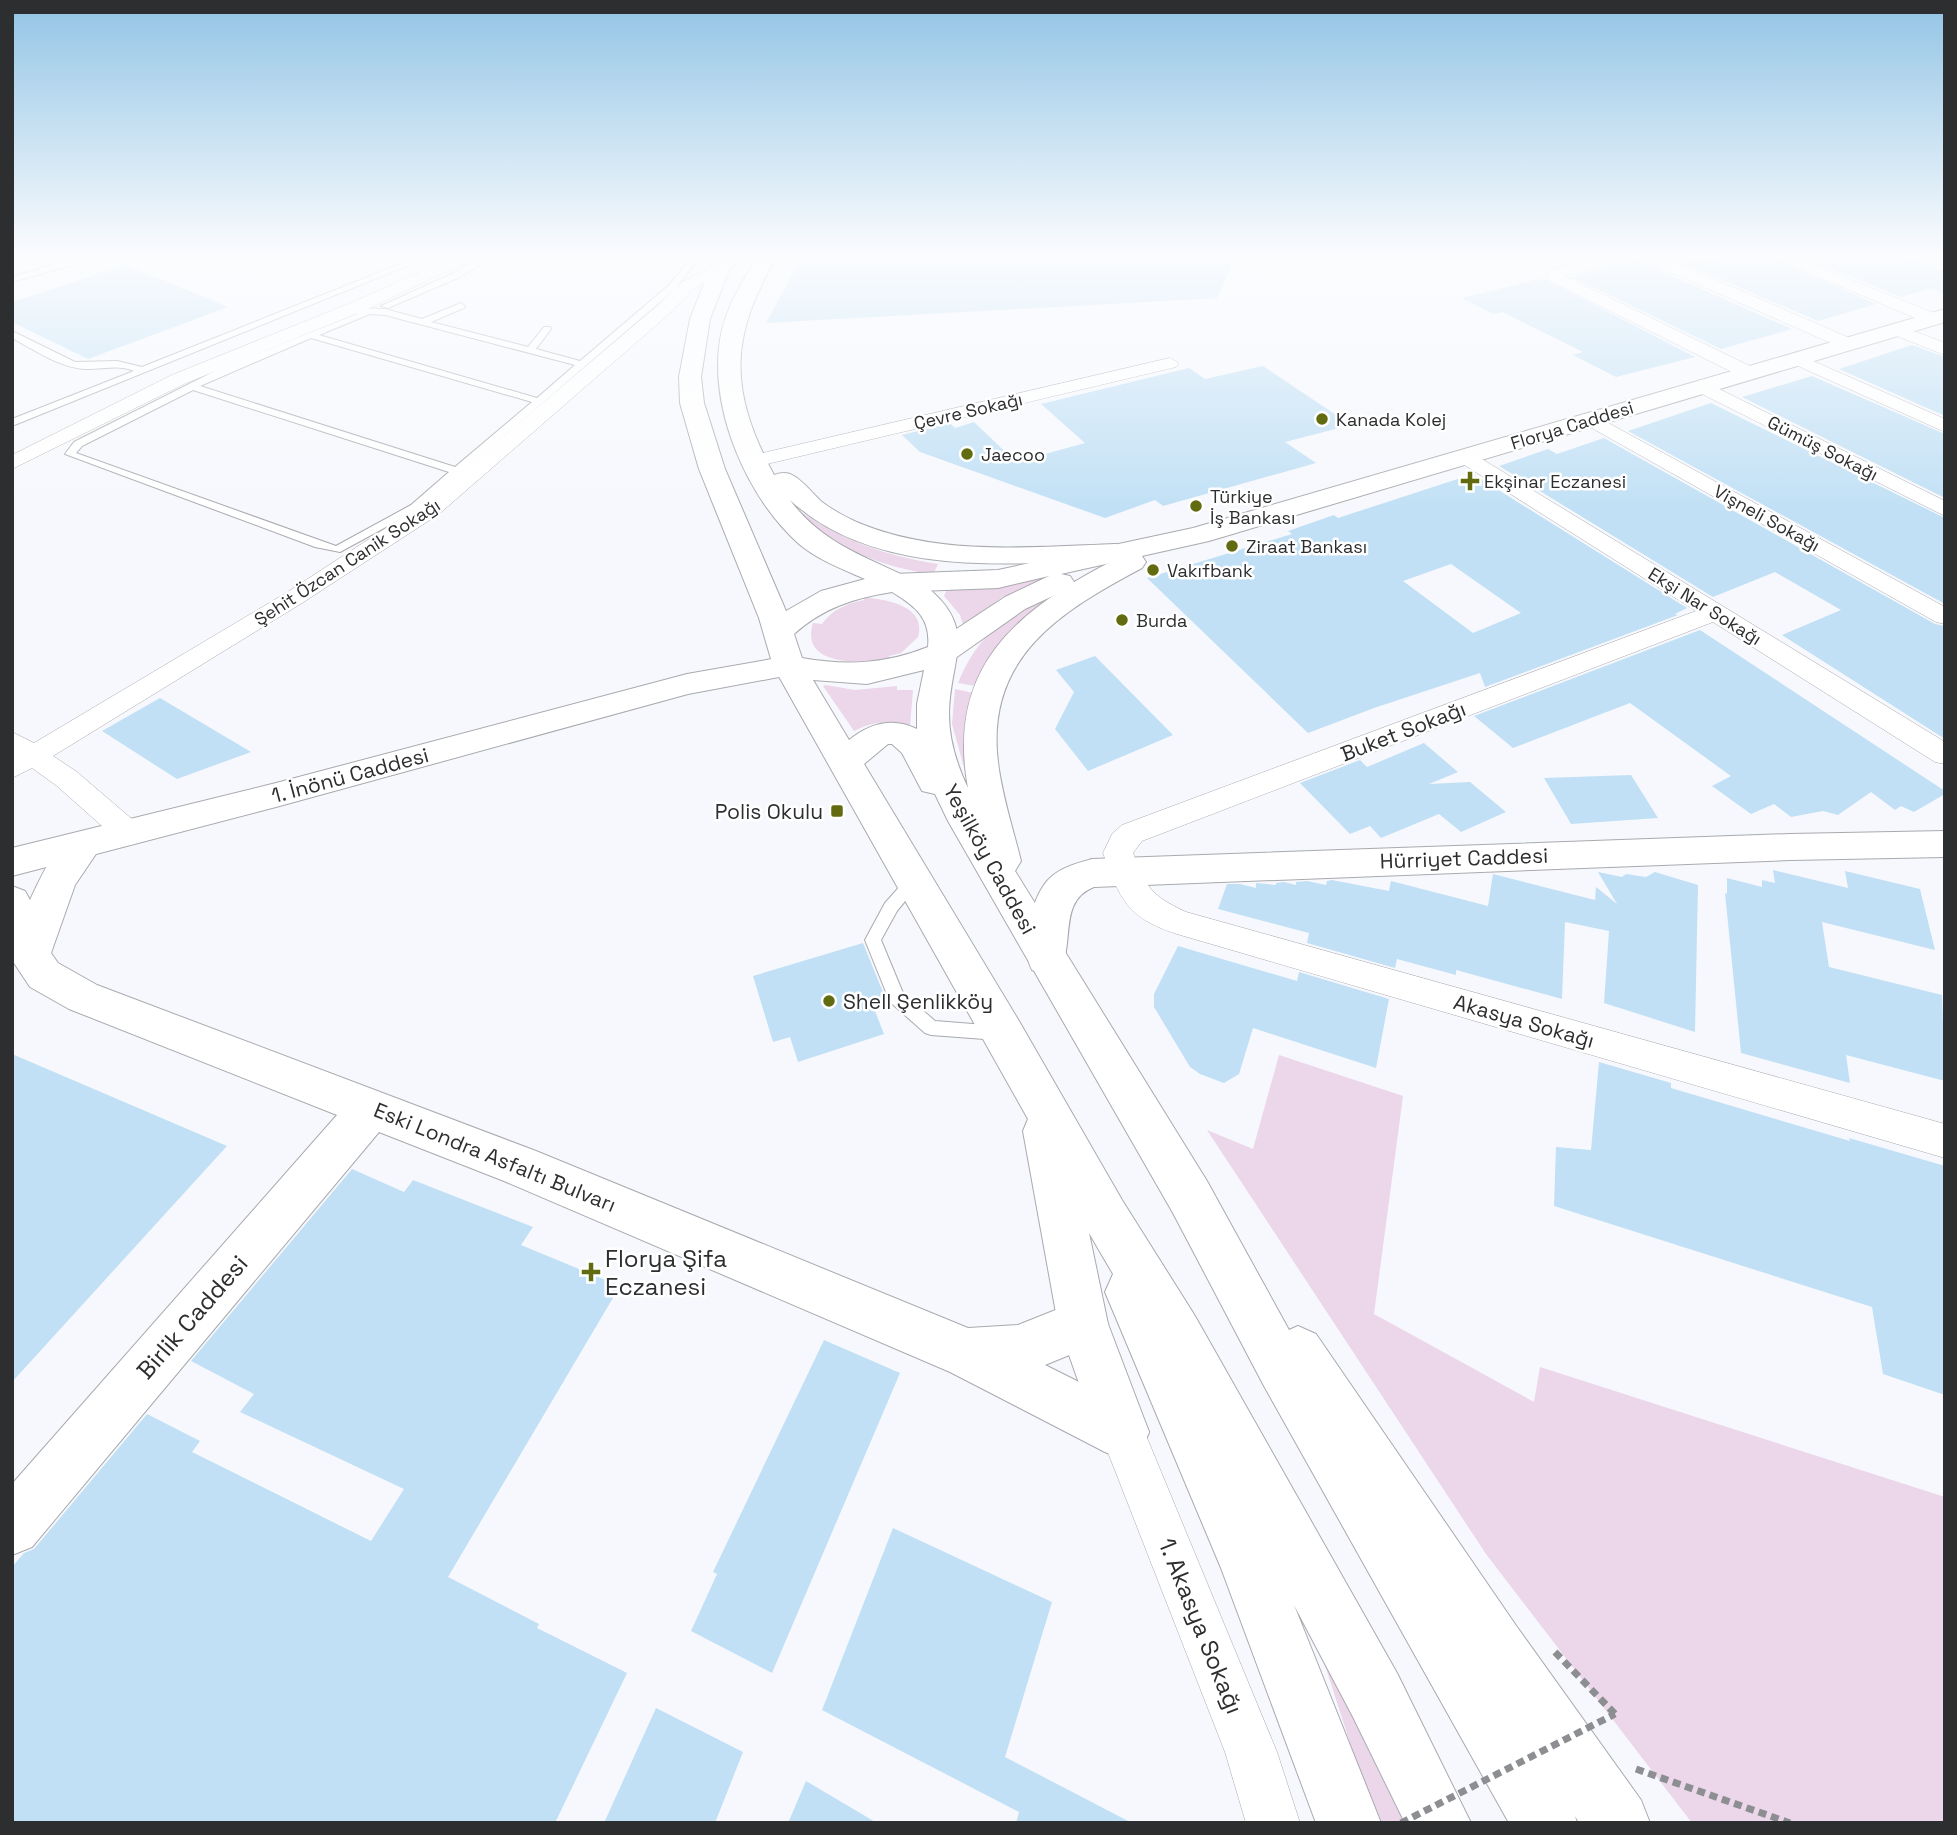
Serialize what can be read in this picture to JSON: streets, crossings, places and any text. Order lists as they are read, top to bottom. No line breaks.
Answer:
{"streets":{"main road":["Florya Caddesi","1. İnönü Caddesi","Hürriyet Caddesi","Yeşilköy Caddesi","Eski Londra Asfaltı Bulvarı","Birlik Caddesi"],"street":["Çevre Sokağı","Gümüş Sokağı","Vişneli Sokağı","Şehit Özcan Canik Sokağı","Ekşi Nar Sokağı","Buket Sokağı","Akasya Sokağı","1. Akasya Sokağı"]},"crossings":[["Florya Caddesi","Gümüş Sokağı"],["Florya Caddesi","Vişneli Sokağı"],["Florya Caddesi","Ekşi Nar Sokağı"],["Florya Caddesi","1. İnönü Caddesi"],["Florya Caddesi","Yeşilköy Caddesi"],["Ekşi Nar Sokağı","Buket Sokağı"],["Buket Sokağı","Hürriyet Caddesi"],["Buket Sokağı","Akasya Sokağı"],["Hürriyet Caddesi","Yeşilköy Caddesi"],["Hürriyet Caddesi","Akasya Sokağı"],["Eski Londra Asfaltı Bulvarı","Birlik Caddesi"],["Eski Londra Asfaltı Bulvarı","1. Akasya Sokağı"]],"places":{"other":["Kanada Kolej","Jaecoo","Türkiye İş Bankası","Ziraat Bankası","Vakıfbank","Burda","Shell Şenlikköy"],"health":["Ekşinar Eczanesi","Florya Şifa Eczanesi"],"transit":["Polis Okulu"]}}
